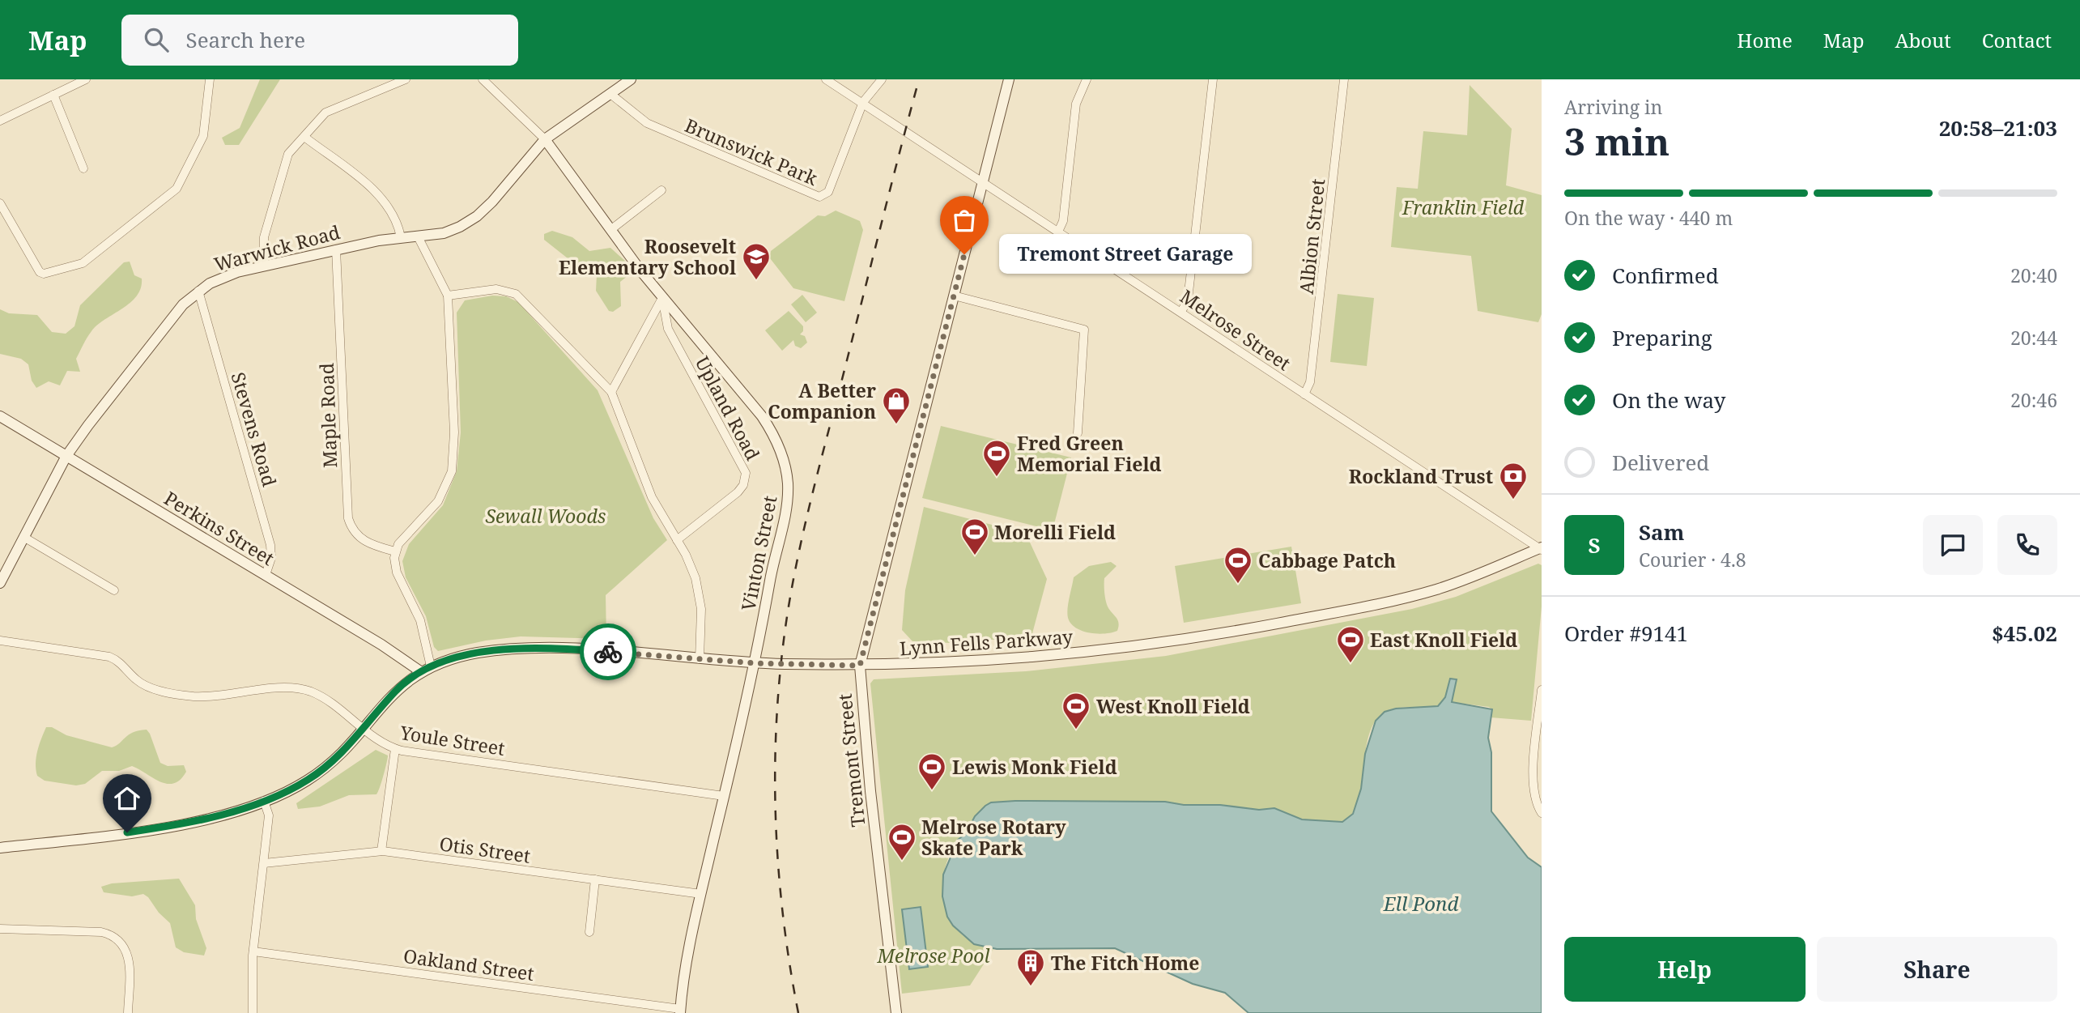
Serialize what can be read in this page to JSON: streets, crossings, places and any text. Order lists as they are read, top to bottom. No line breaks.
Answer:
{"streets":{"main road":["Warwick Road","Perkins Street","Vinton Street","Lynn Fells Parkway","Tremont Street"],"street":["Brunswick Park","Albion Street","Melrose Street","Upland Road","Maple Road","Stevens Road","Youle Street","Otis Street","Oakland Street"]},"crossings":[["Brunswick Park","Melrose Street"],["Albion Street","Melrose Street"],["Warwick Road","Maple Road"],["Warwick Road","Stevens Road"],["Warwick Road","Perkins Street"],["Warwick Road","Vinton Street"],["Melrose Street","Lynn Fells Parkway"],["Melrose Street","Tremont Street"],["Upland Road","Vinton Street"],["Stevens Road","Perkins Street"],["Perkins Street","Lynn Fells Parkway"],["Vinton Street","Lynn Fells Parkway"],["Vinton Street","Youle Street"],["Vinton Street","Otis Street"],["Vinton Street","Oakland Street"],["Lynn Fells Parkway","Youle Street"],["Lynn Fells Parkway","Tremont Street"]],"water":["Ell Pond"],"parks":["Franklin Field","Sewall Woods","Melrose Pool"],"places":{"other":["Tremont Street Garage"],"school or university":["Roosevelt Elementary School"],"shop":["A Better Companion"],"sports":["Fred Green Memorial Field","Morelli Field","Cabbage Patch","East Knoll Field","West Knoll Field","Lewis Monk Field","Melrose Rotary Skate Park"],"bank":["Rockland Trust"],"building":["The Fitch Home"]},"page":{"header":"Map","search":"Search here","nav":["Home","Map","About","Contact"],"heading":["3 min","Arriving in","20:58–21:03"],"panel":["Sam","Courier · 4.8","Order #9141","$45.02"],"bar":"On the way · 440 m","bubble":"Tremont Street Garage","list":[["Confirmed","20:40"],["Preparing","20:44"],["On the way","20:46"],"Delivered"],"round":"S","buttons":["Help","Share"]}}
